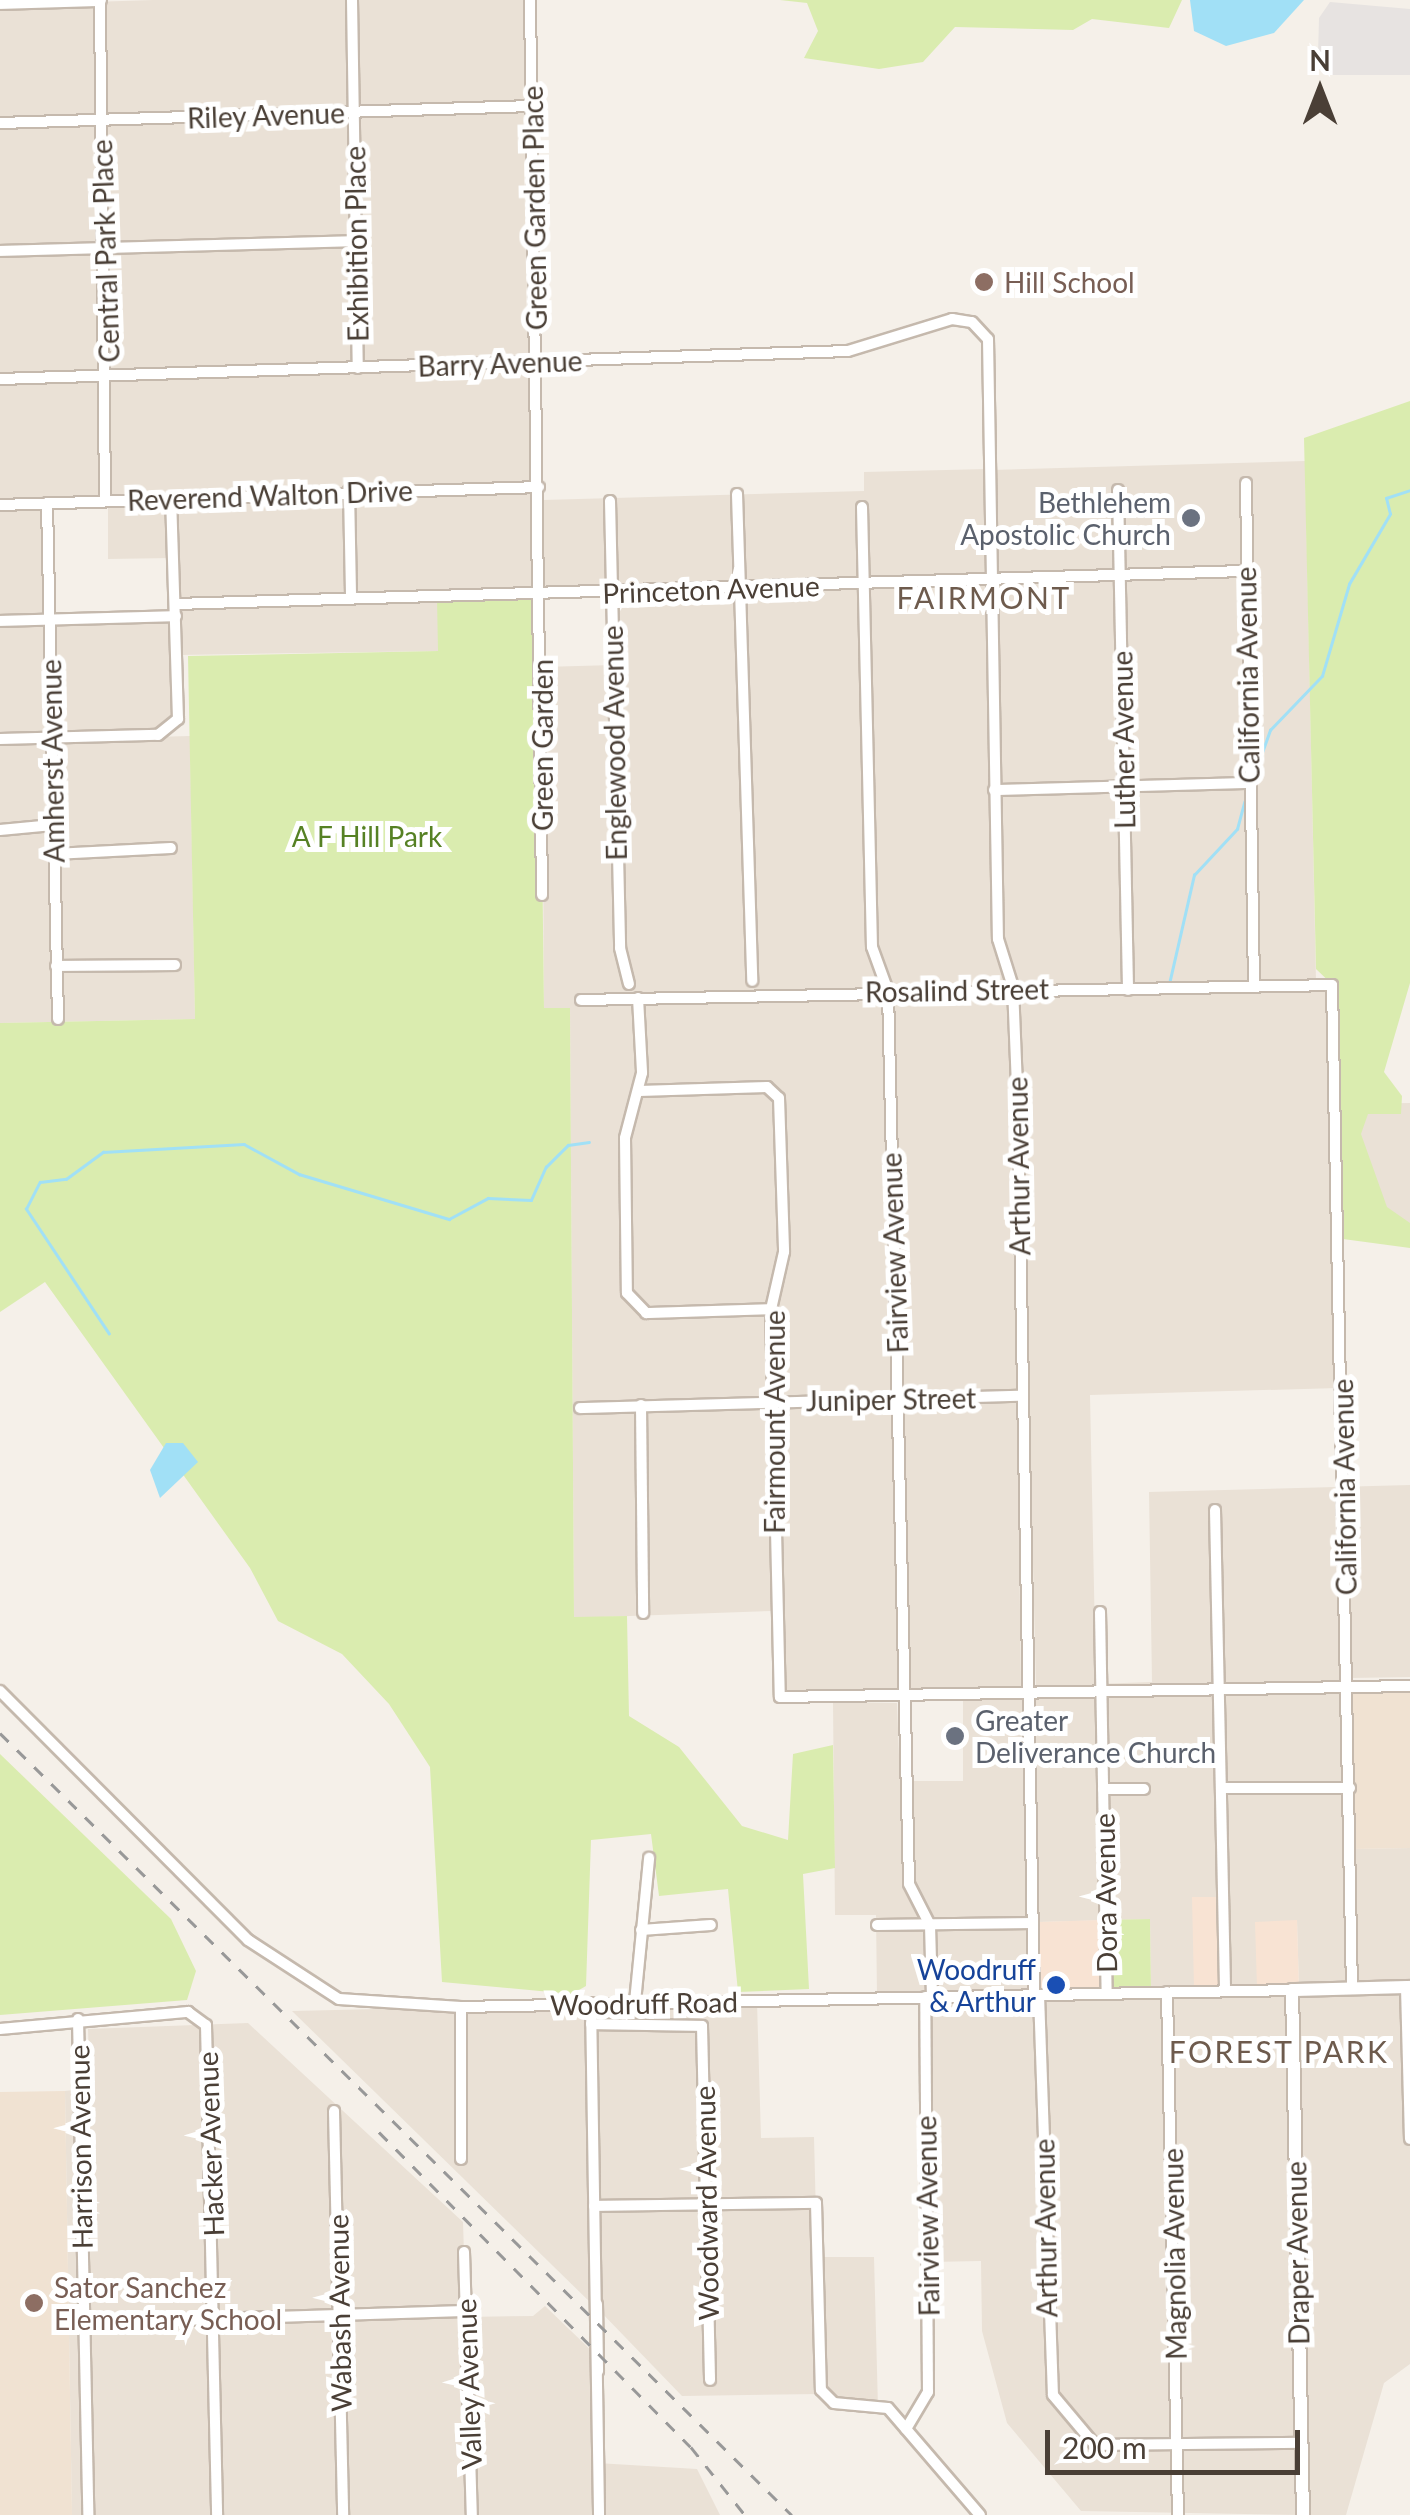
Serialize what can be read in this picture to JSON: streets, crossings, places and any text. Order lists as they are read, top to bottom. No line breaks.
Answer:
{"streets":{"street":["Riley Avenue","Green Garden Place","Exhibition Place","Central Park Place","Barry Avenue","Reverend Walton Drive","Princeton Avenue","California Avenue","Luther Avenue","Englewood Avenue","Green Garden","Amherst Avenue","Rosalind Street","Arthur Avenue","Fairview Avenue","Juniper Street","Fairmount Avenue","Dora Avenue","Woodruff Road","Hacker Avenue","Harrison Avenue","Woodward Avenue","Draper Avenue","Magnolia Avenue","Wabash Avenue","Valley Avenue"]},"crossings":[["Riley Avenue","Green Garden Place"],["Riley Avenue","Exhibition Place"],["Riley Avenue","Central Park Place"],["Green Garden Place","Barry Avenue"],["Green Garden Place","Reverend Walton Drive"],["Green Garden Place","Princeton Avenue"],["Green Garden Place","Green Garden"],["Exhibition Place","Barry Avenue"],["Central Park Place","Barry Avenue"],["Central Park Place","Reverend Walton Drive"],["Barry Avenue","Arthur Avenue"],["Reverend Walton Drive","Amherst Avenue"],["Princeton Avenue","California Avenue"],["Princeton Avenue","Luther Avenue"],["Princeton Avenue","Englewood Avenue"],["Princeton Avenue","Green Garden"],["Princeton Avenue","Amherst Avenue"],["Princeton Avenue","Arthur Avenue"],["Princeton Avenue","Fairview Avenue"],["California Avenue","Rosalind Street"],["California Avenue","Woodruff Road"],["Luther Avenue","Rosalind Street"],["Rosalind Street","Arthur Avenue"],["Rosalind Street","Fairview Avenue"],["Arthur Avenue","Juniper Street"],["Arthur Avenue","Woodruff Road"],["Arthur Avenue","Magnolia Avenue"],["Fairview Avenue","Juniper Street"],["Fairview Avenue","Fairmount Avenue"],["Fairview Avenue","Woodruff Road"],["Juniper Street","Fairmount Avenue"],["Dora Avenue","Woodruff Road"],["Woodruff Road","Woodward Avenue"],["Woodruff Road","Draper Avenue"],["Woodruff Road","Magnolia Avenue"],["Hacker Avenue","Harrison Avenue"]],"districts":["FAIRMONT","FOREST PARK"],"parks":["A F Hill Park"],"places":["Hill School","Bethlehem Apostolic Church","Greater Deliverance Church","Woodruff & Arthur","Sator Sanchez Elementary School"],"scale_bar":"200 m","north":"top"}
